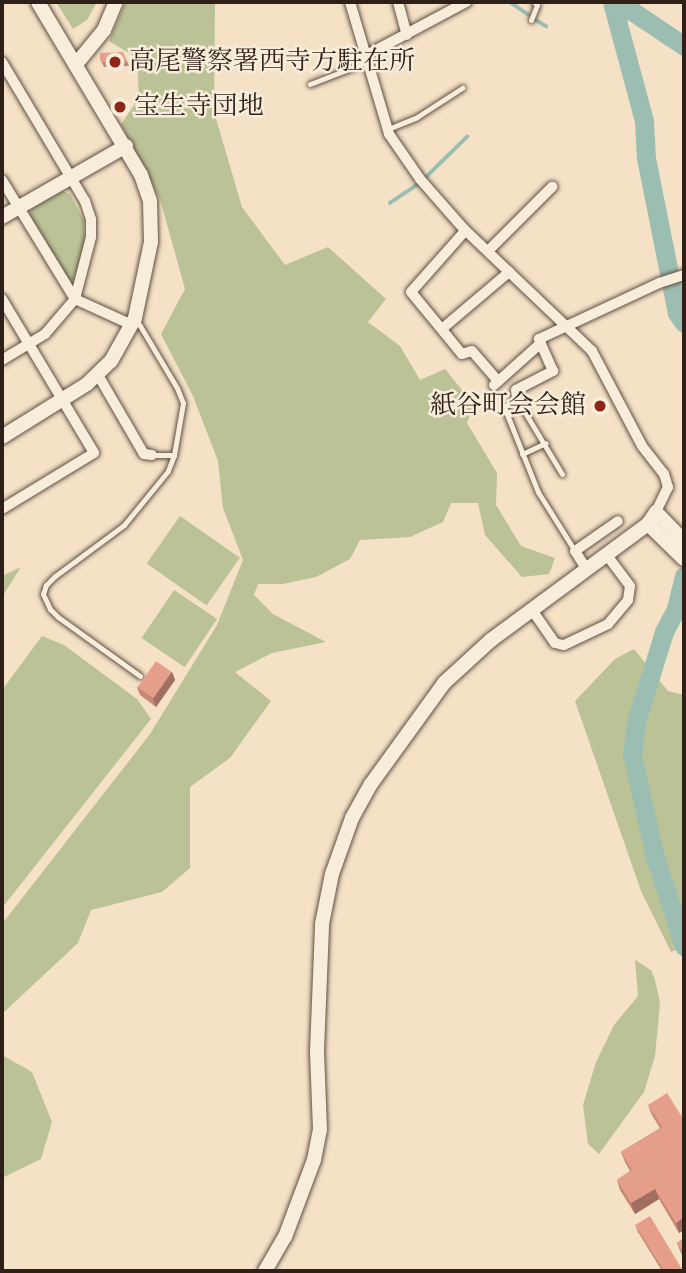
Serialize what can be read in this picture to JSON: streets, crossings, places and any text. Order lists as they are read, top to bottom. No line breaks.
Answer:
{"places":["高尾警察署西寺方駐在所","宝生寺団地","紙谷町会会館"]}
